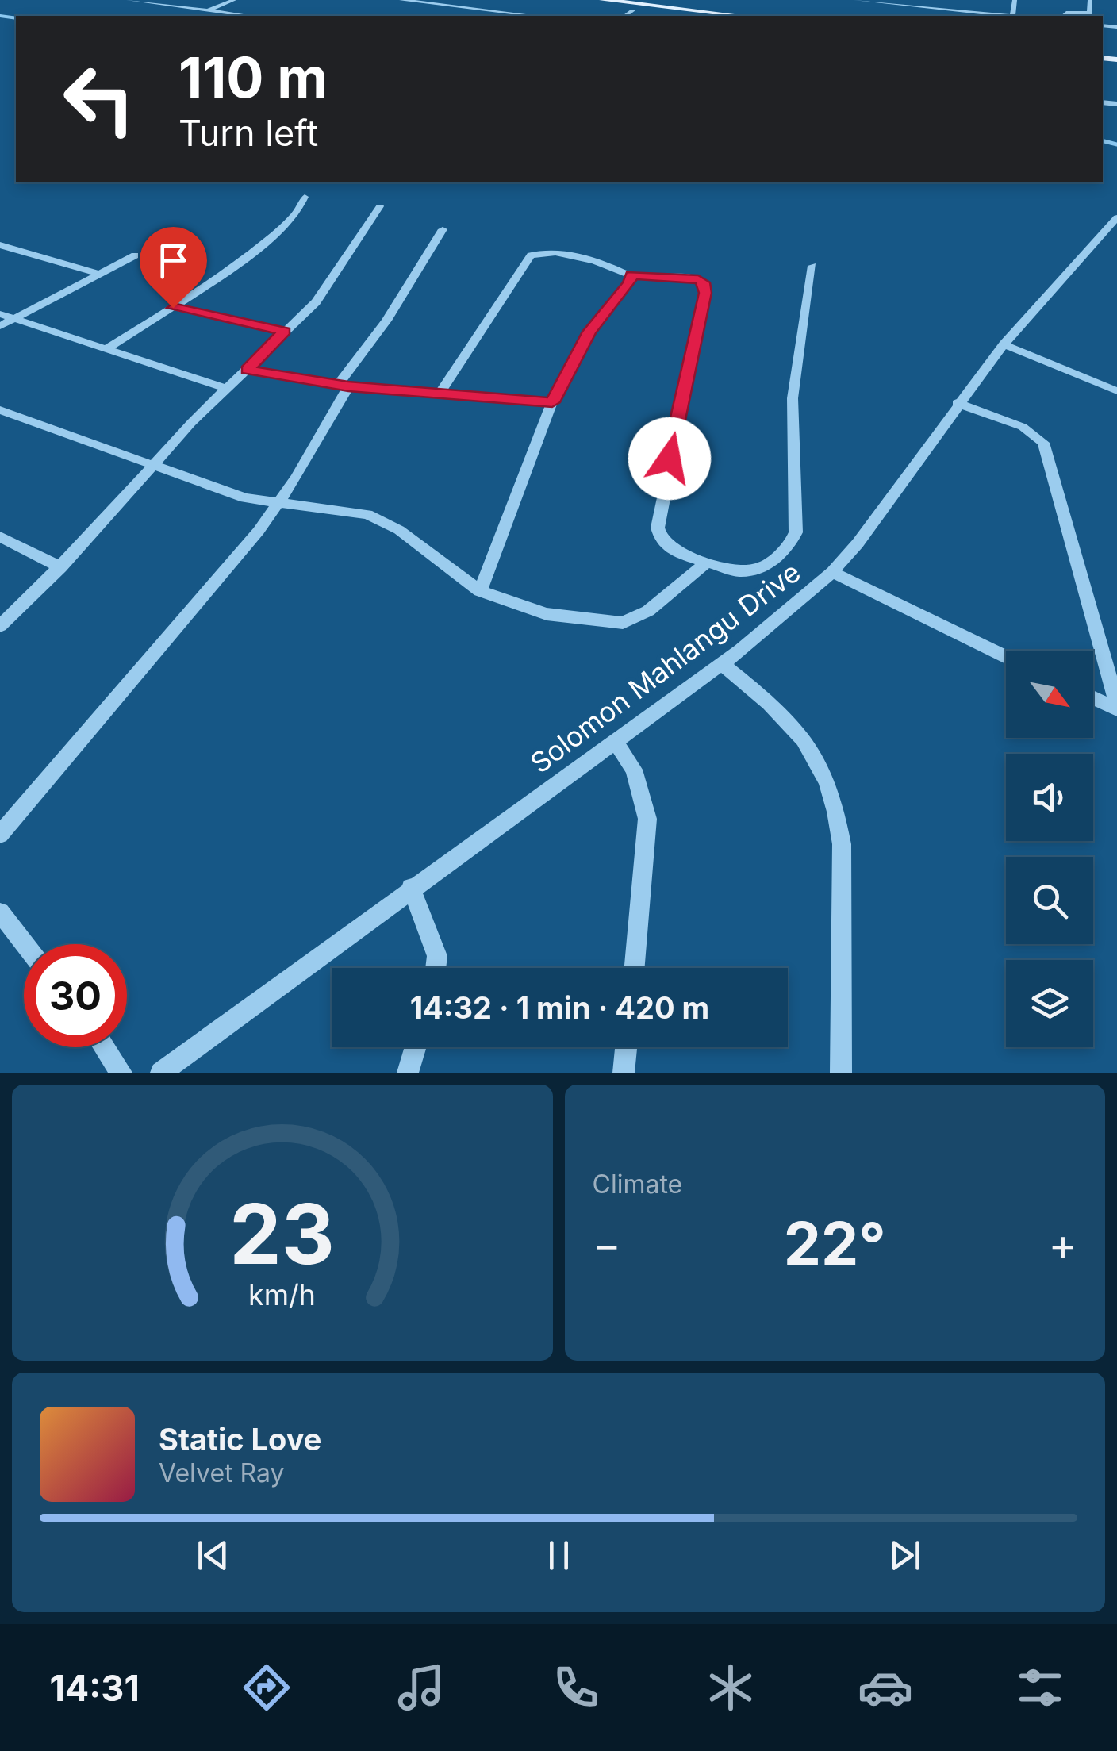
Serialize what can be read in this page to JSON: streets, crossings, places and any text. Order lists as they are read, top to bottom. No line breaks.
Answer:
{"streets":{"street":["Solomon Mahlangu Drive"]},"north":"bottom right","page":{"turn":["110 m","Turn left"],"limit":"30","trip":"14:32 · 1 min · 420 m","tile":"Climate","heat":["−","22°","+"],"song":["Static Love","Velvet Ray"],"tabs":"14:31","gauge":["23","km/h"]}}
